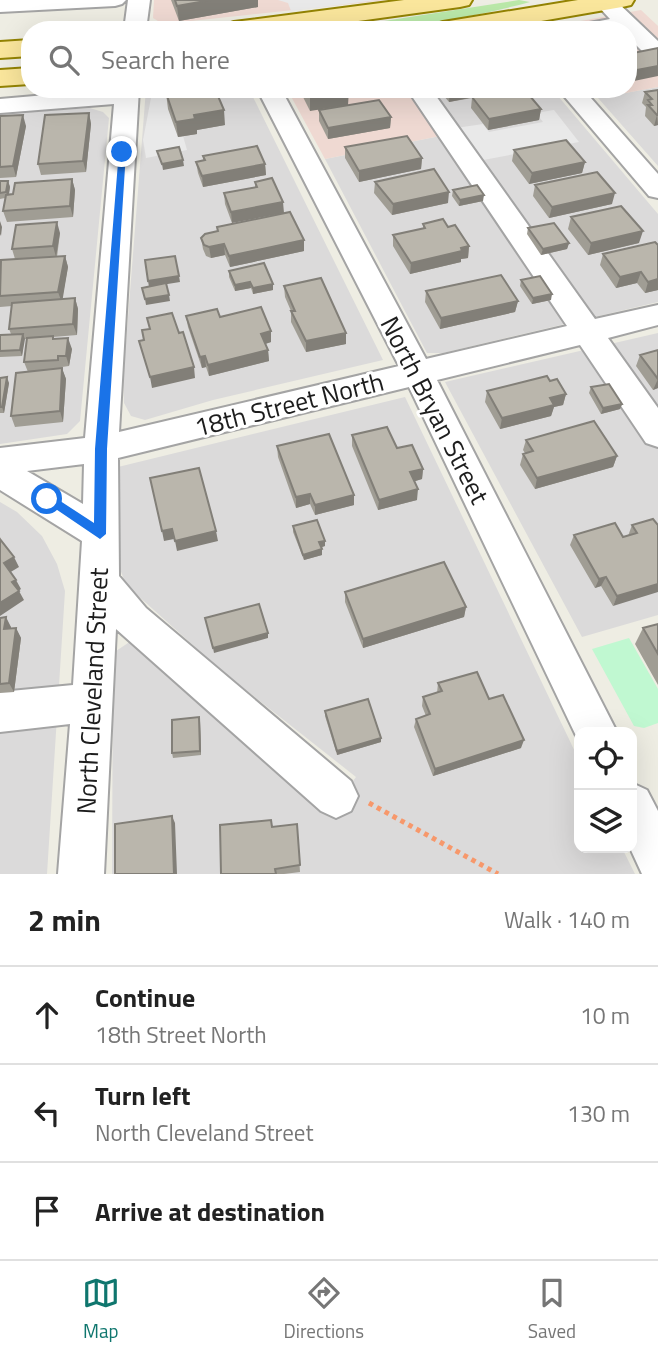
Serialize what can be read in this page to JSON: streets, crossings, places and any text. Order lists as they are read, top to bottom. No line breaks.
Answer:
{"streets":{"street":["18th Street North","North Bryan Street","North Cleveland Street"]},"crossings":[["18th Street North","North Bryan Street"],["18th Street North","North Cleveland Street"]],"page":{"search":"Search here","heading":["2 min","Walk · 140 m"],"list":[["Continue","18th Street North","10 m"],["Turn left","North Cleveland Street","130 m"],"Arrive at destination"],"nav":["Map","Directions","Saved"]}}
